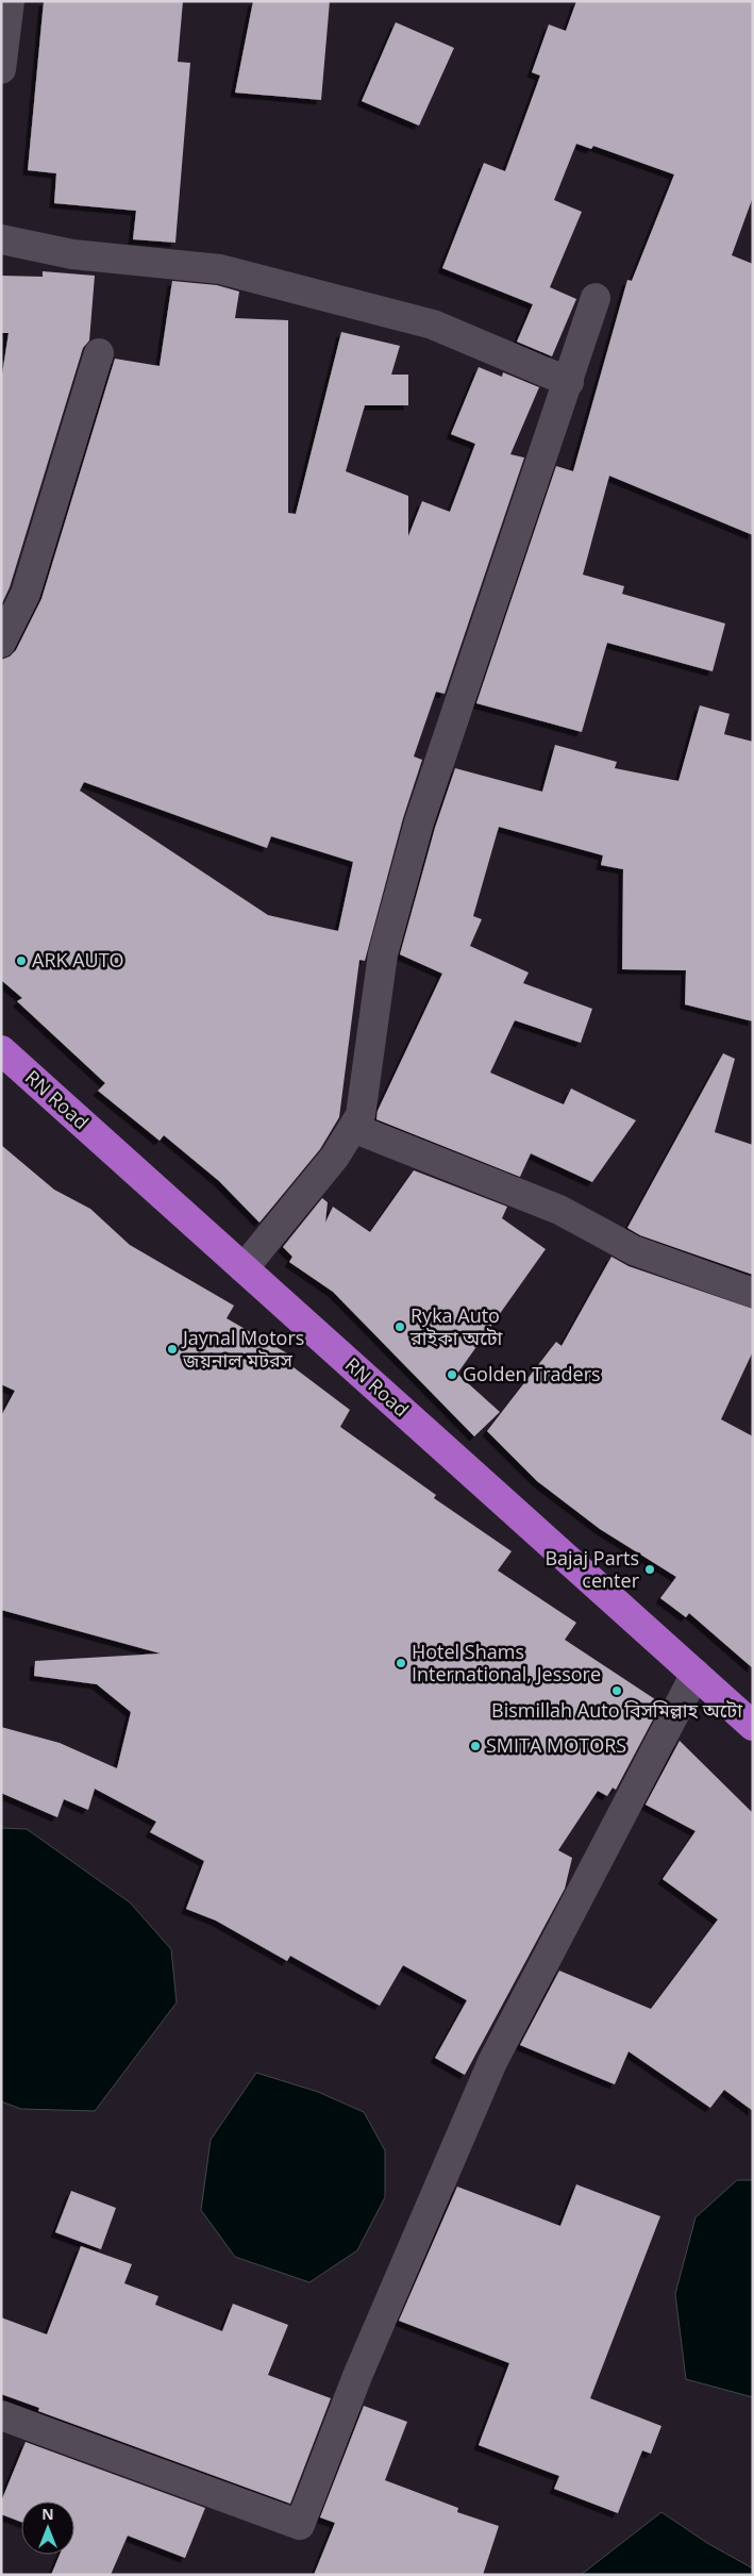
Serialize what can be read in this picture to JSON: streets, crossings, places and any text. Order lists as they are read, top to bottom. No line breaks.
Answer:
{"streets":{"highway":["RN Road"]},"places":["ARK AUTO","Ryka Auto রাইকা অটো","Jaynal Motors জয়নাল মটরস","Golden Traders","Bajaj Parts center","Hotel Shams International, Jessore","Bismillah Auto বিসমিল্লাহ অটো","SMITA MOTORS"],"north":"top"}
